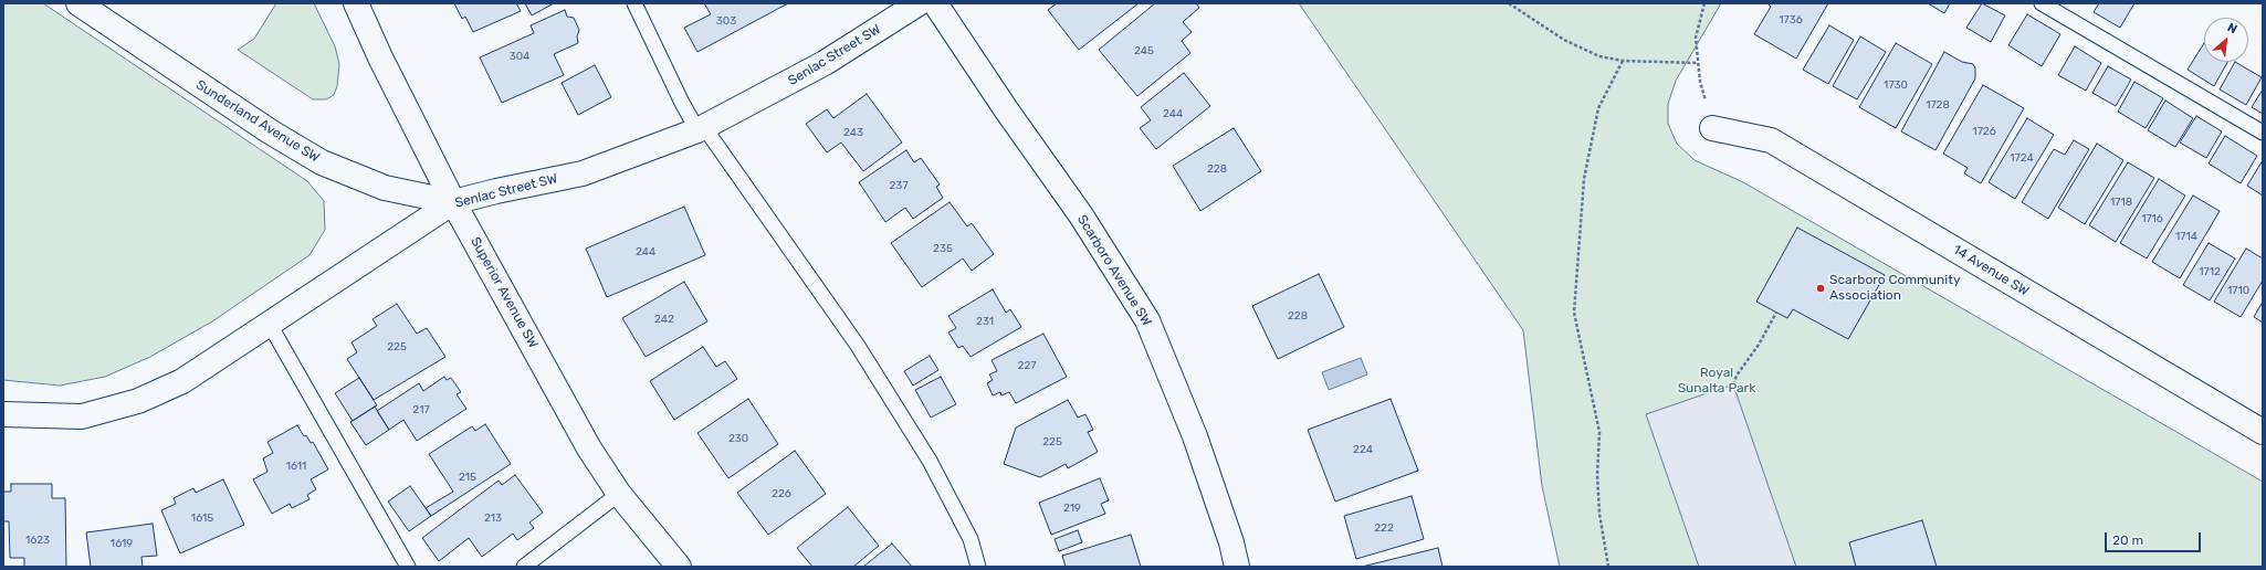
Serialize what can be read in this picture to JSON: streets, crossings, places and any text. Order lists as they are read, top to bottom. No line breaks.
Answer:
{"streets":{"street":["Senlac Street SW","Sunderland Avenue SW","Scarboro Avenue SW","14 Avenue SW","Superior Avenue SW"]},"crossings":[["Senlac Street SW","Sunderland Avenue SW"],["Senlac Street SW","Superior Avenue SW"],["Sunderland Avenue SW","Superior Avenue SW"]],"parks":["Royal Sunalta Park"],"places":["Scarboro Community Association"],"house_numbers":["1736","303","245","304","1730","1728","244","1726","243","1724","228","237","1718","1716","1714","235","244","1712","1710","228","242","231","225","227","217","230","225","224","1611","215","226","219","1615","213","222","1623","1619"],"scale_bar":"20 m","north":"top right"}
